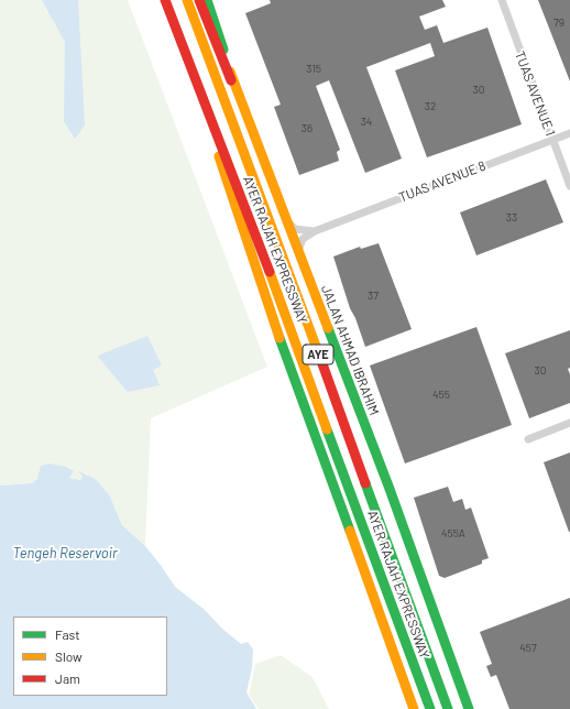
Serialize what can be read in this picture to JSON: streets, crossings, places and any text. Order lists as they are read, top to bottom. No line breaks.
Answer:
{"streets":{"main road":["AYER RAJAH EXPRESSWAY","JALAN AHMAD IBRAHIM","AYE"],"street":["TUAS AVENUE 1","TUAS AVENUE 8"]},"crossings":[["TUAS AVENUE 1","TUAS AVENUE 8"],["TUAS AVENUE 8","JALAN AHMAD IBRAHIM"]],"water":["Tengeh Reservoir"],"house_numbers":["79","315","30","32","34","36","33","37","30","455","455A","457"],"legend":["Fast","Slow","Jam"]}
